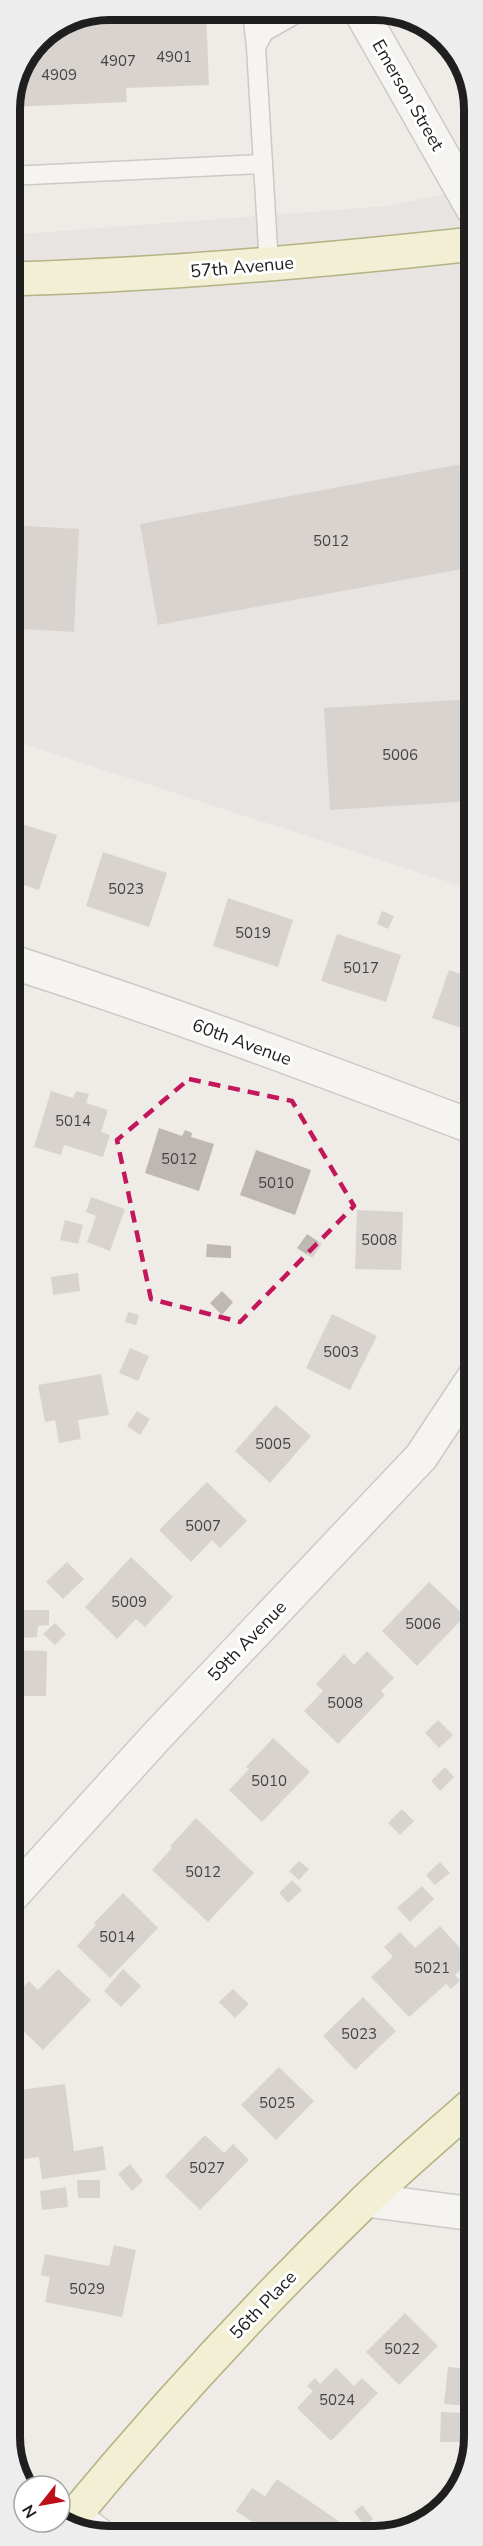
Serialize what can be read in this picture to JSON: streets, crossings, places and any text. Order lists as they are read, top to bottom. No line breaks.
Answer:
{"streets":{"street":["Emerson Street","57th Avenue","60th Avenue","59th Avenue","56th Place"]},"house_numbers":["4901","4907","4909","5012","5006","5023","5019","5017","5014","5012","5010","5008","5003","5005","5007","5009","5006","5008","5010","5012","5014","5021","5023","5025","5027","5029","5022","5024"],"north":"bottom left"}
